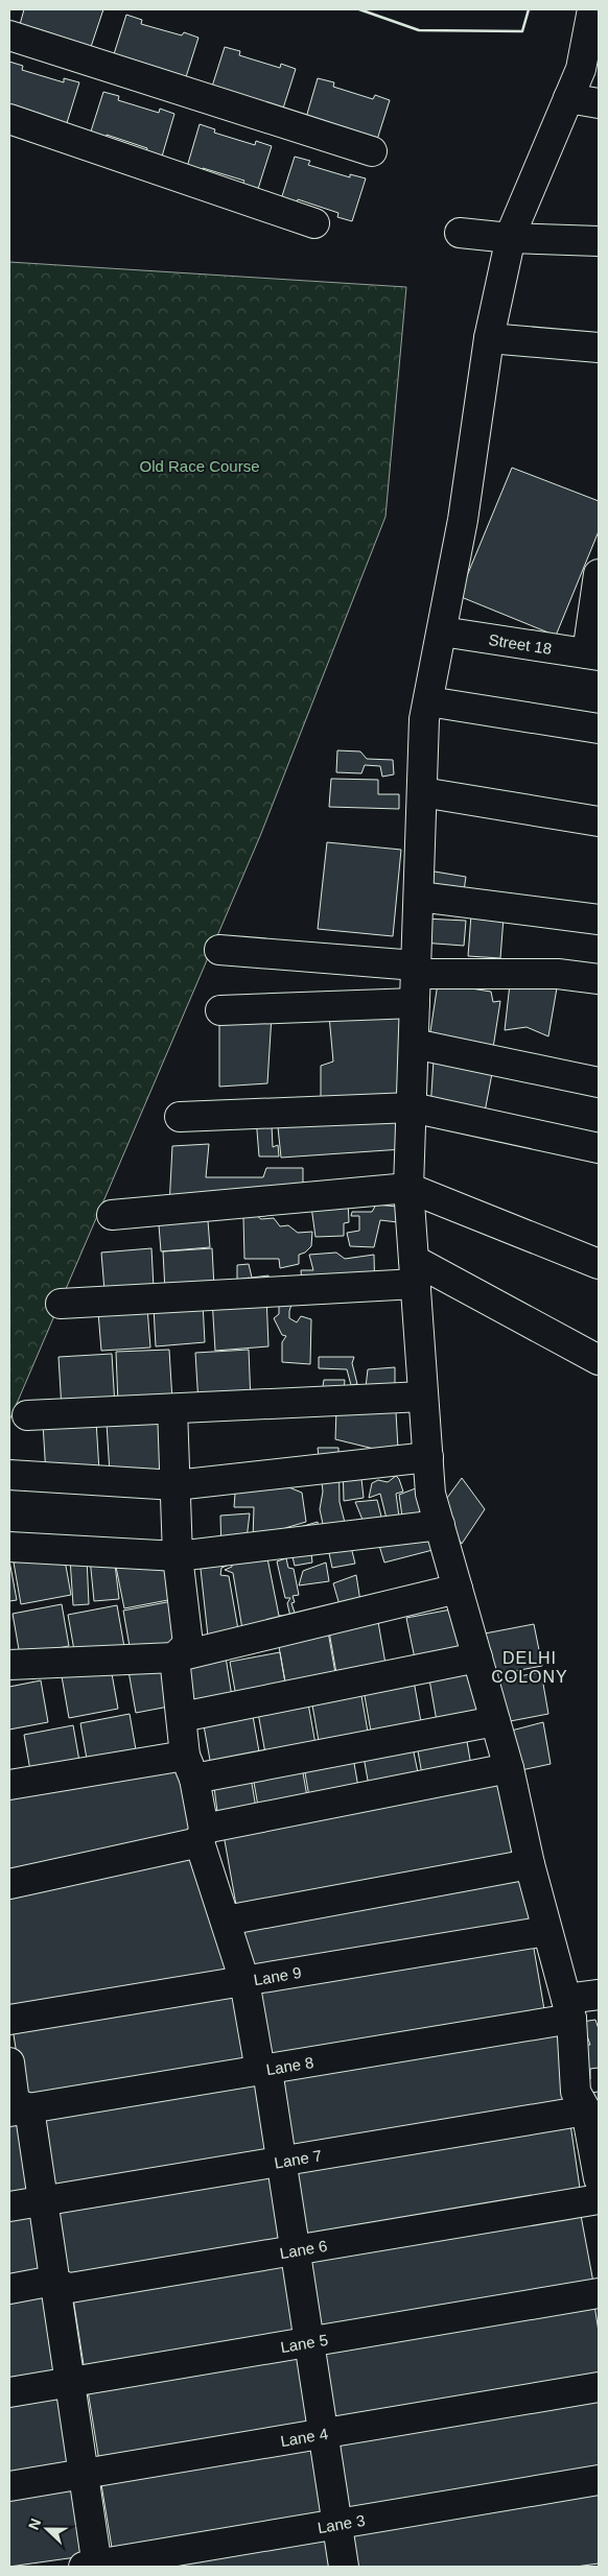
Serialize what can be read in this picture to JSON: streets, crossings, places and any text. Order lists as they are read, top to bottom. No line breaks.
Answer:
{"streets":{"street":["Street 18","Lane 9","Lane 8","Lane 7","Lane 6","Lane 5","Lane 4","Lane 3"]},"districts":["DELHI COLONY"],"parks":["Old Race Course"],"north":"left"}
